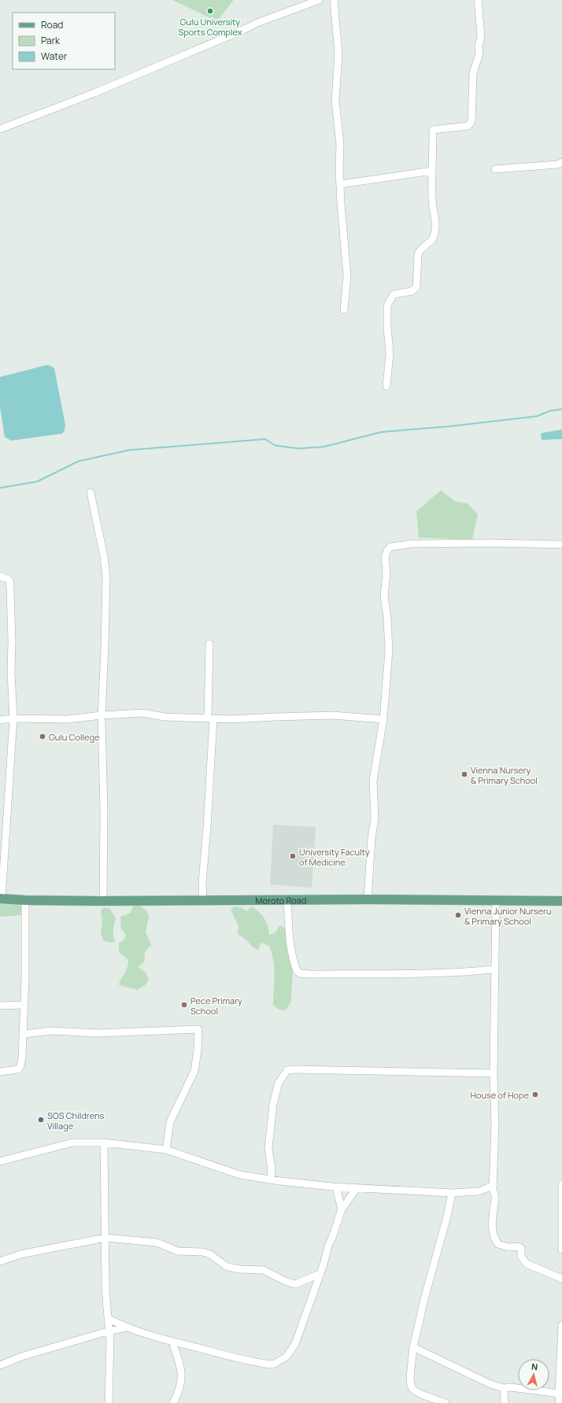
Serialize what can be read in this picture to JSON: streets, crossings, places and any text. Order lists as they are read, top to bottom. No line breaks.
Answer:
{"streets":{"main road":["Moroto Road"]},"places":["Gulu University Sports Complex","Gulu College","Vienna Nursery & Primary School","University Faculty of Medicine","Vienna Junior Nurseru & Primary School","Pece Primary School","House of Hope","SOS Childrens Village"],"legend":["Road","Park","Water"],"north":"top"}
